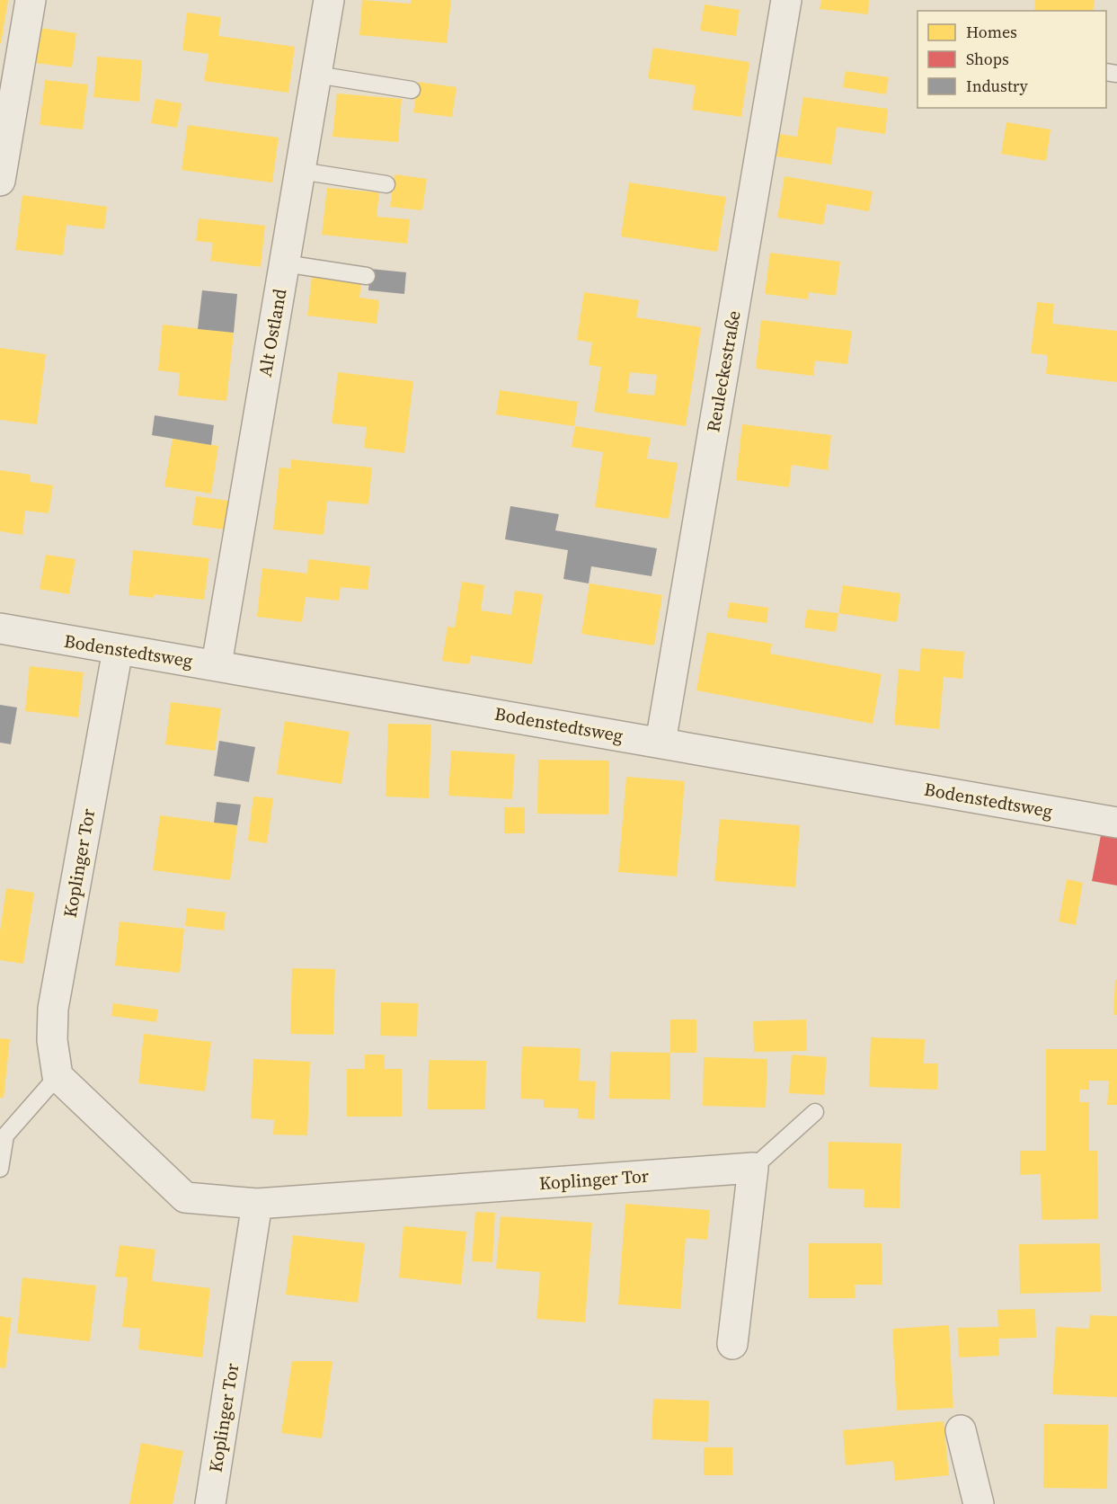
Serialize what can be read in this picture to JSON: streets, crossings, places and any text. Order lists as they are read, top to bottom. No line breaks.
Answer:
{"streets":{"street":["Alt Ostland","Reuleckestraße","Bodenstedtsweg","Koplinger Tor"]},"crossings":[["Alt Ostland","Bodenstedtsweg"],["Reuleckestraße","Bodenstedtsweg"],["Bodenstedtsweg","Koplinger Tor"]],"legend":["Homes","Shops","Industry"]}
